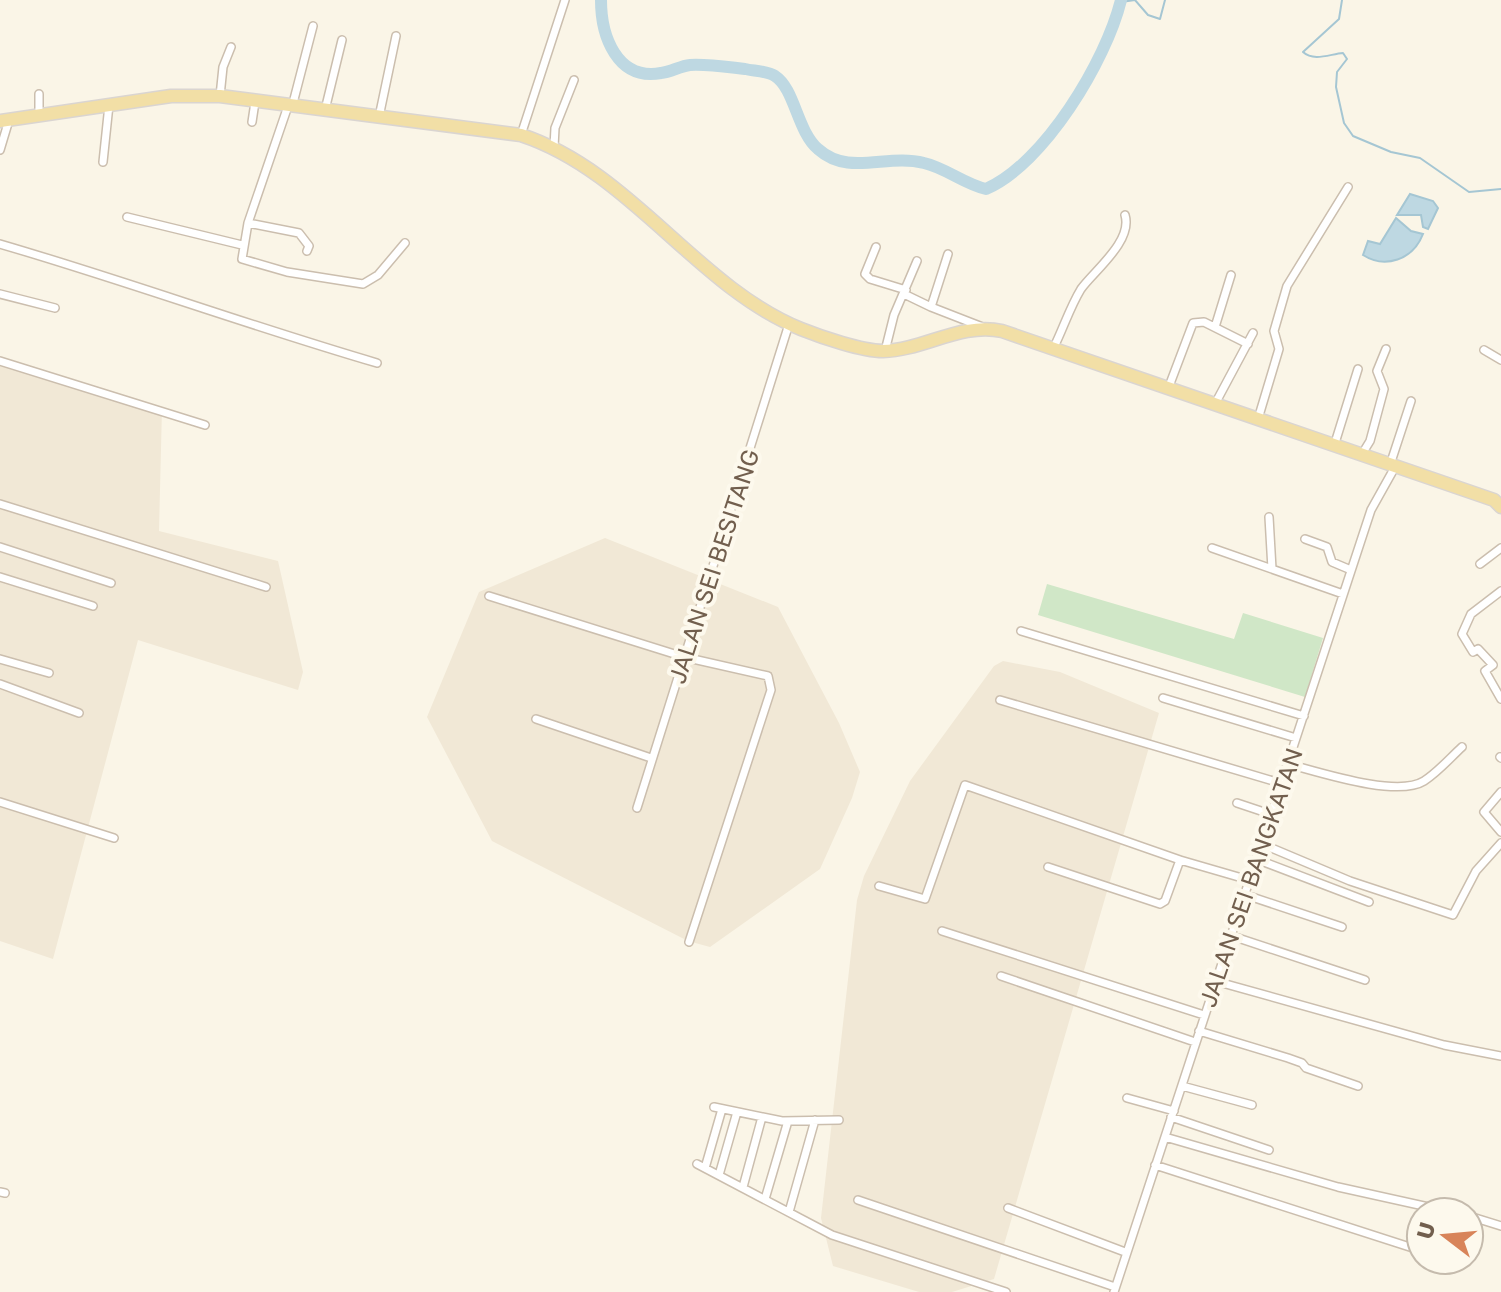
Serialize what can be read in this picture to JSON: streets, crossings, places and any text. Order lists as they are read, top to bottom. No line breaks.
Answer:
{"streets":{"street":["JALAN SEI BESITANG","JALAN SEI BANGKATAN"]},"north":"left"}
